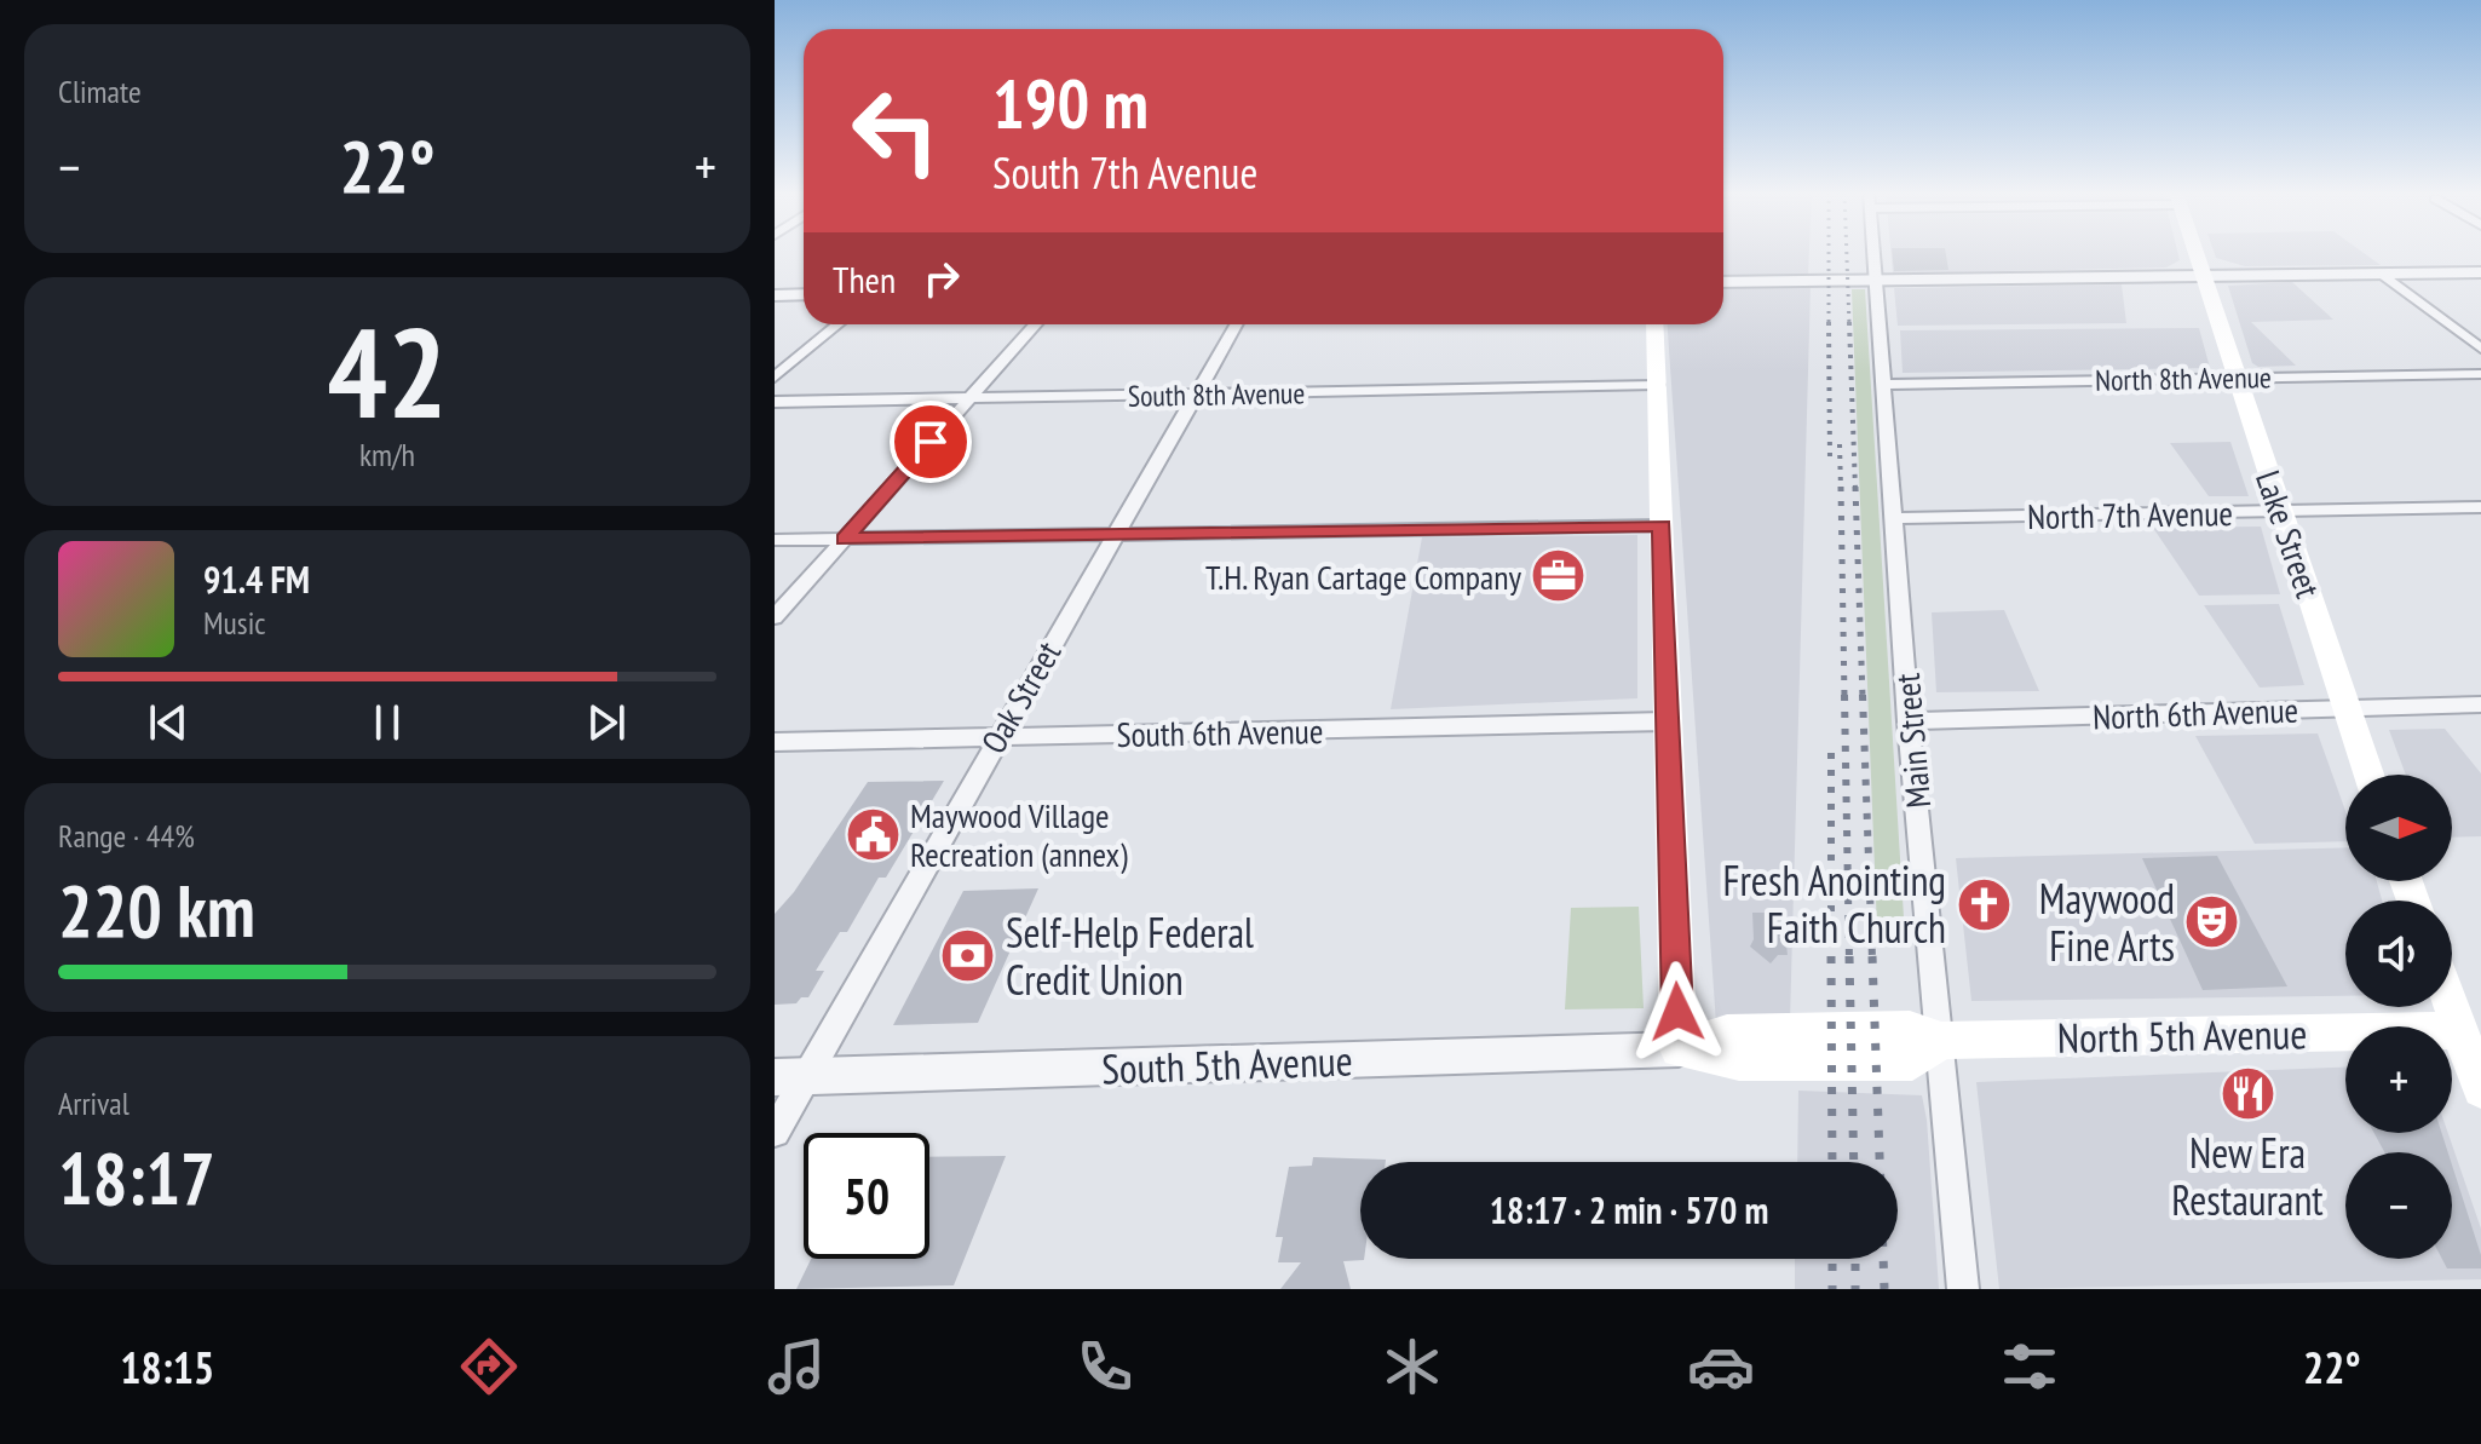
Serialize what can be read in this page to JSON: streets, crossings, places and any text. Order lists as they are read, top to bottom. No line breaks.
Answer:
{"streets":{"main road":["Lake Street","North 5th Avenue","South 5th Avenue"],"street":["North 8th Avenue","South 8th Avenue","North 7th Avenue","Oak Street","North 6th Avenue","South 6th Avenue","Main Street"]},"crossings":[["North 8th Avenue","Lake Street"],["North 8th Avenue","Main Street"],["South 8th Avenue","Oak Street"],["North 7th Avenue","Lake Street"],["North 7th Avenue","Main Street"],["Lake Street","North 6th Avenue"],["Oak Street","South 6th Avenue"],["Oak Street","South 5th Avenue"],["North 6th Avenue","Main Street"],["Main Street","North 5th Avenue"],["North 5th Avenue","South 5th Avenue"]],"places":{"office":["T.H. Ryan Cartage Company"],"public building":["Maywood Village Recreation (annex)"],"church":["Fresh Anointing Faith Church"],"theatre":["Maywood Fine Arts"],"bank":["Self-Help Federal Credit Union"],"restaurant":["New Era Restaurant"]},"north":"right","page":{"tile":["Climate",["42","km/h"],["Range · 44%","220 km"],["Arrival","18:17"]],"turn":["190 m","South 7th Avenue"],"heat":["−","22°","+"],"then":"Then","song":["91.4 FM","Music"],"map_buttons":["+","−"],"limit":"50","trip":"18:17 · 2 min · 570 m","tabs":["18:15","22°"]}}
